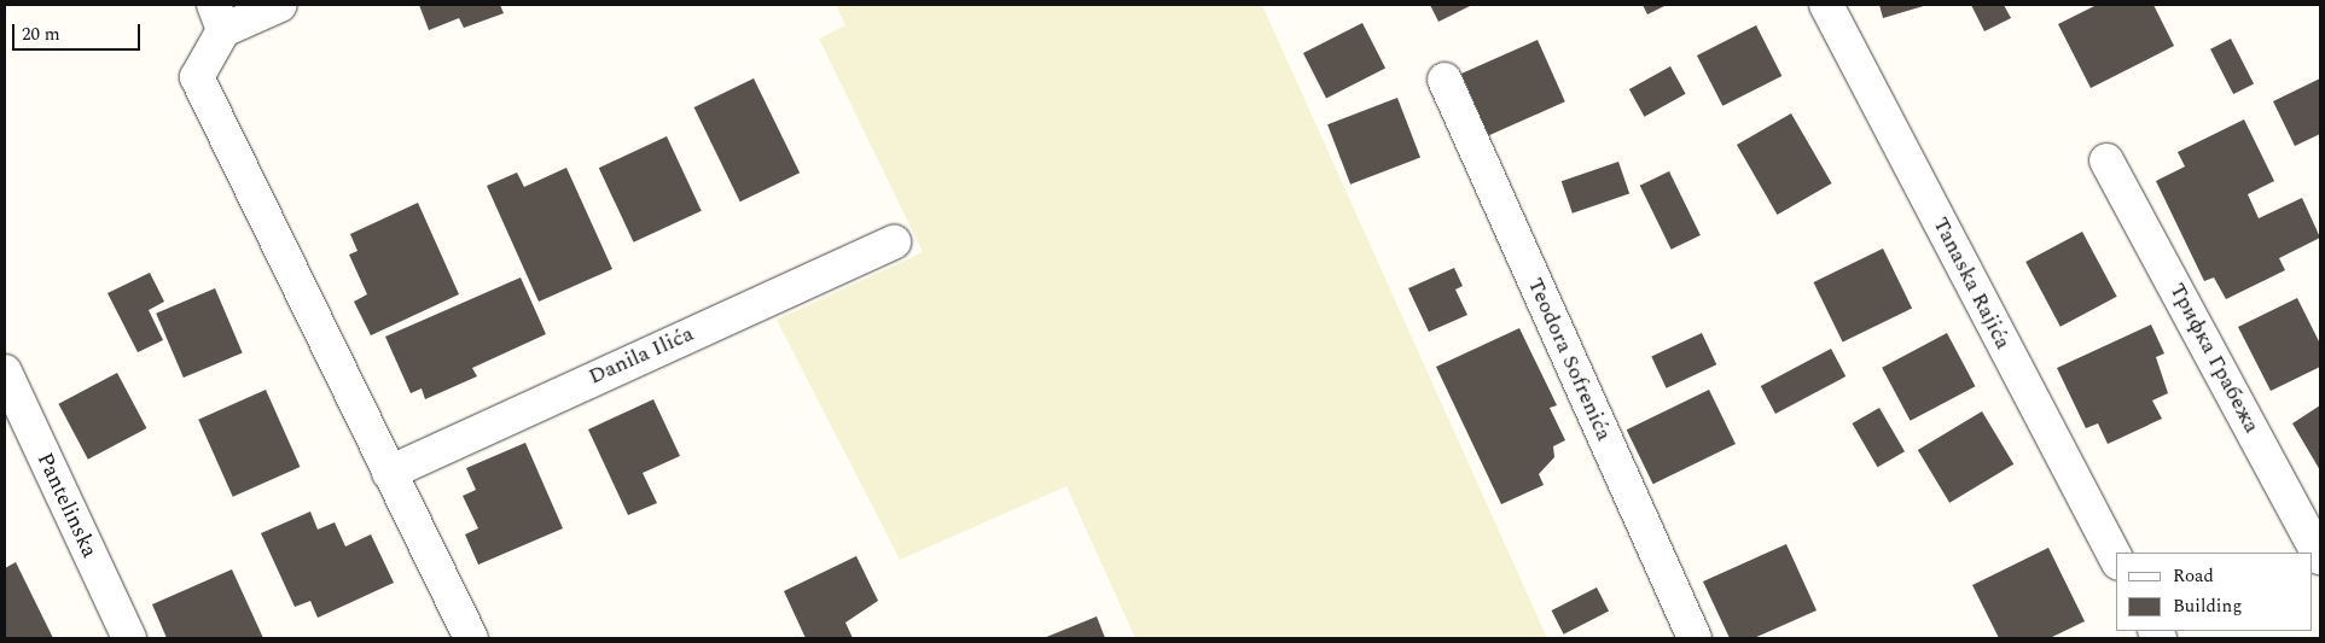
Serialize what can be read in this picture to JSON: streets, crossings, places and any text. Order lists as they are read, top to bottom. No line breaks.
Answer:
{"streets":{"street":["Tanaska Rajića","Danila Ilića","Трифка Грабежа","Teodora Sofrenića","Pantelinska"]},"legend":["Road","Building"],"scale_bar":"20 m"}
